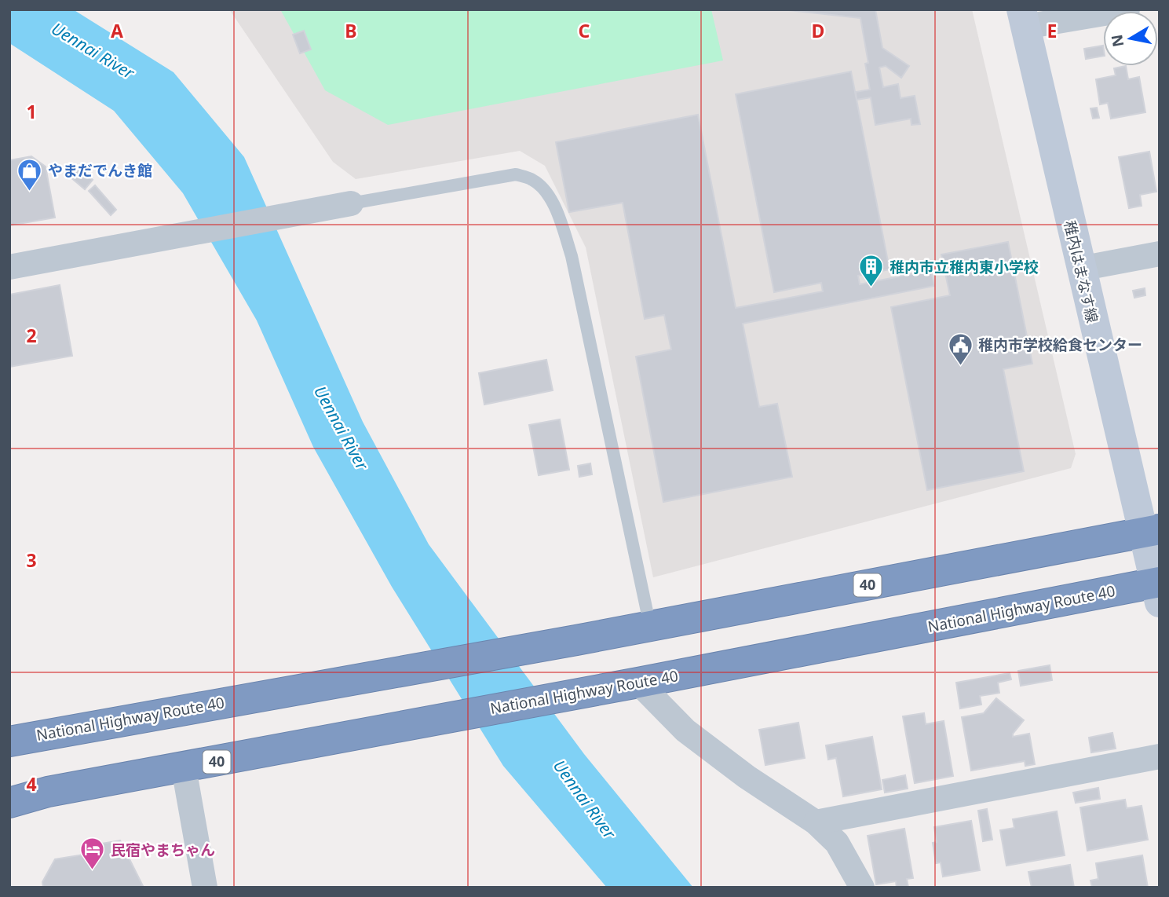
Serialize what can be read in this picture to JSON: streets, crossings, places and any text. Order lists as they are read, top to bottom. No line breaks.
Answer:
{"streets":{"highway":["40","National Highway Route 40"],"street":["稚内はまなす線"]},"crossings":[["稚内はまなす線","National Highway Route 40"]],"water":["Uennai River"],"places":{"shop":["やまだでんき館"],"building":["稚内市立稚内東小学校"],"public building":["稚内市学校給食センター"],"hotel":["民宿やまちゃん"]},"north":"left","grid":{"columns":["A","B","C","D","E"],"rows":["1","2","3","4"]}}
